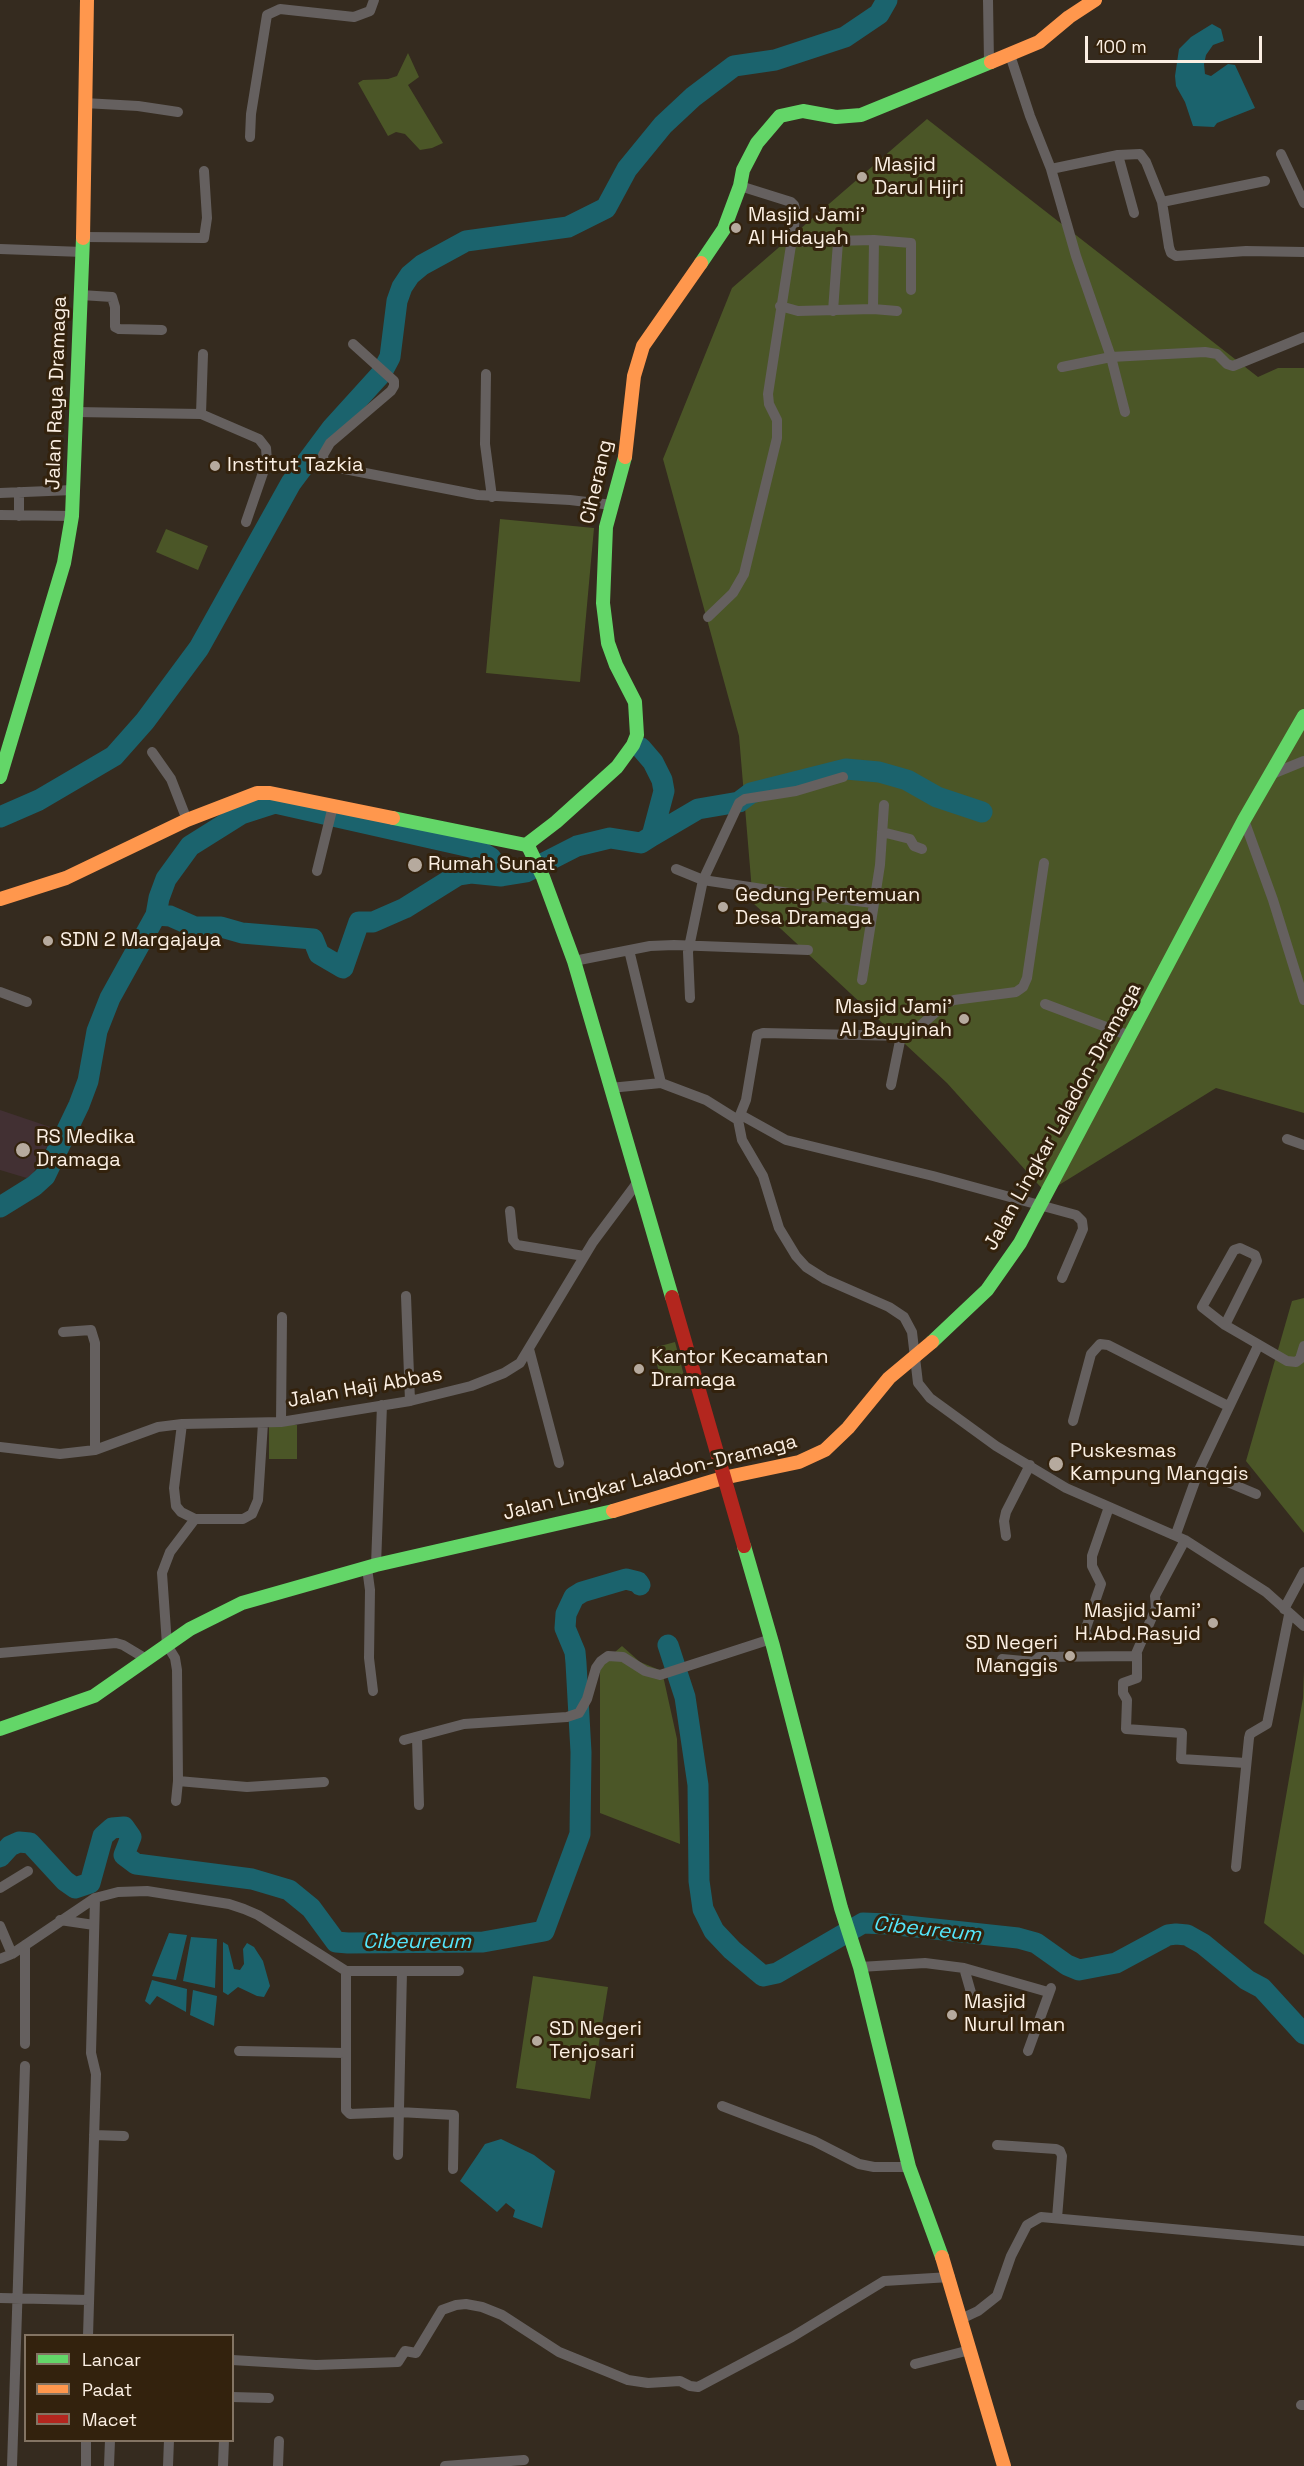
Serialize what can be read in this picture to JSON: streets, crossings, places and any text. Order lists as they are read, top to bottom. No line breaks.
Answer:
{"streets":{"main road":["Jalan Raya Dramaga","Ciherang","Jalan Lingkar Laladon-Dramaga"],"street":["Jalan Haji Abbas"]},"water":["Cibeureum"],"places":["Masjid Darul Hijri","Masjid Jami' Al Hidayah","Institut Tazkia","Rumah Sunat","Gedung Pertemuan Desa Dramaga","SDN 2 Margajaya","Masjid Jami' Al Bayyinah","RS Medika Dramaga","Kantor Kecamatan Dramaga","Puskesmas Kampung Manggis","Masjid Jami' H.Abd.Rasyid","SD Negeri Manggis","Masjid Nurul Iman","SD Negeri Tenjosari"],"legend":["Lancar","Padat","Macet"],"scale_bar":"100 m"}
